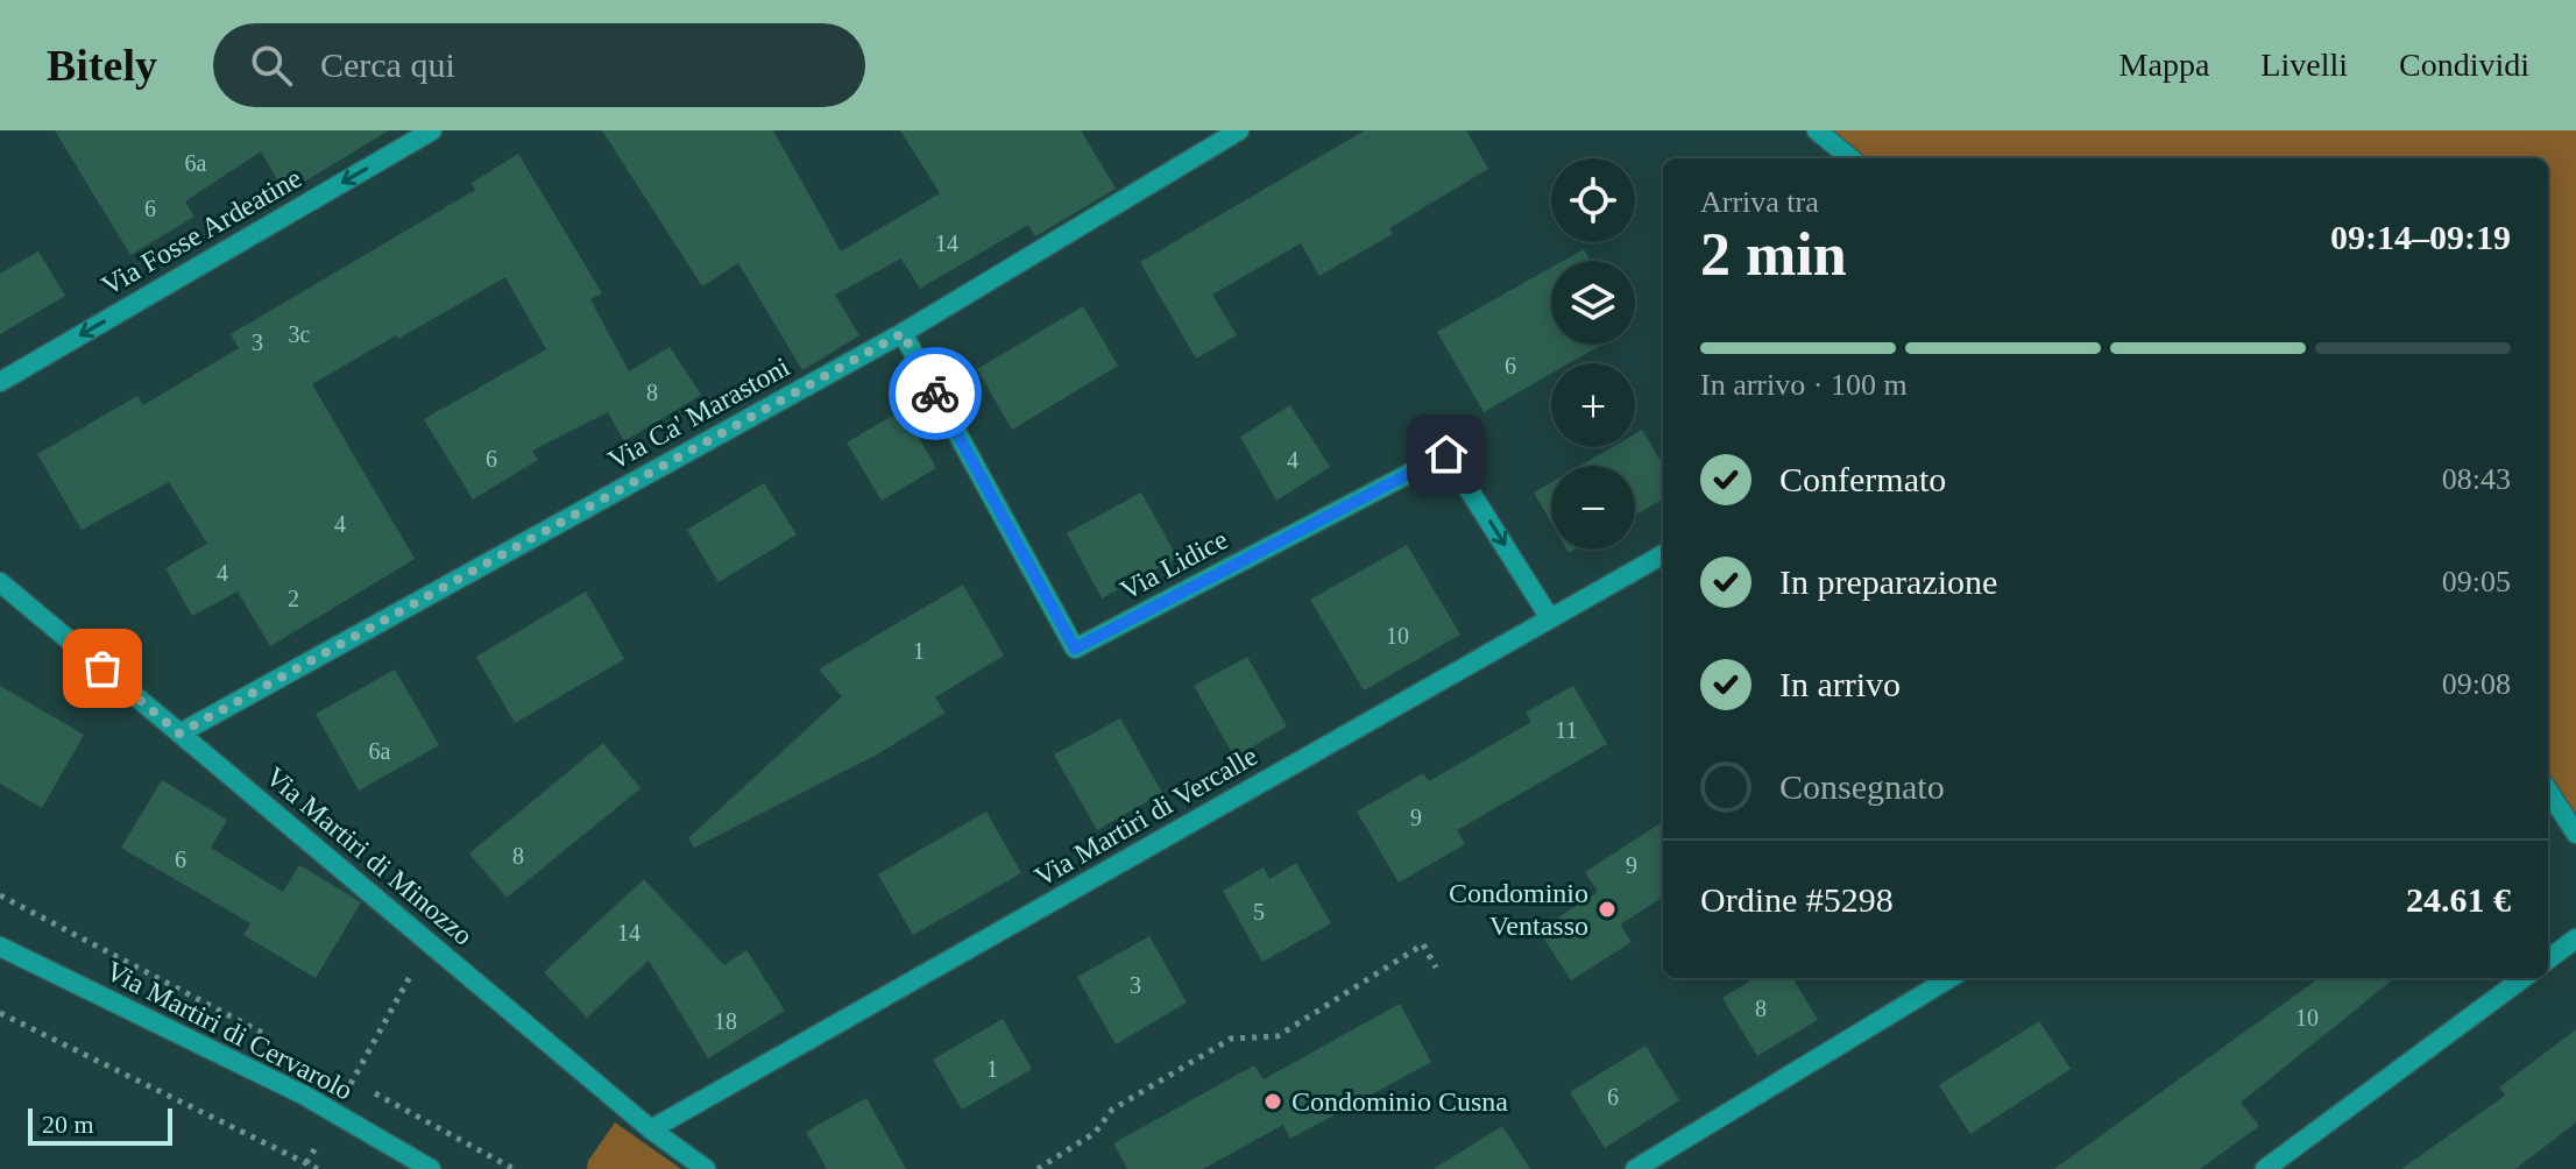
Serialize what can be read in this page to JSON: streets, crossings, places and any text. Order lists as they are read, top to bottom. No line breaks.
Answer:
{"streets":{"street":["Via Fosse Ardeatine","Via Ca' Marastoni","Via Lidice","Via Martiri di Vercalle","Via Martiri di Minozzo","Via Martiri di Cervarolo"]},"crossings":[["Via Ca' Marastoni","Via Lidice"],["Via Ca' Marastoni","Via Martiri di Minozzo"],["Via Lidice","Via Martiri di Vercalle"],["Via Martiri di Vercalle","Via Martiri di Minozzo"]],"one_way":["Via Fosse Ardeatine"],"places":["Condominio Ventasso","Condominio Cusna"],"house_numbers":["6a","6","14","3c","3","6","8","6","4","4","4","2","10","1","11","6a","9","8","6","9","5","14","3","8","10","18","1","6"],"scale_bar":"20 m","page":{"header":"Bitely","search":"Cerca qui","nav":["Mappa","Livelli","Condividi"],"map_buttons":["+","−"],"heading":["2 min","Arriva tra","09:14–09:19"],"panel":["Ordine #5298","24.61 €"],"bar":"In arrivo · 100 m","list":[["Confermato","08:43"],["In preparazione","09:05"],["In arrivo","09:08"],"Consegnato"],"scale":"20 m"}}
